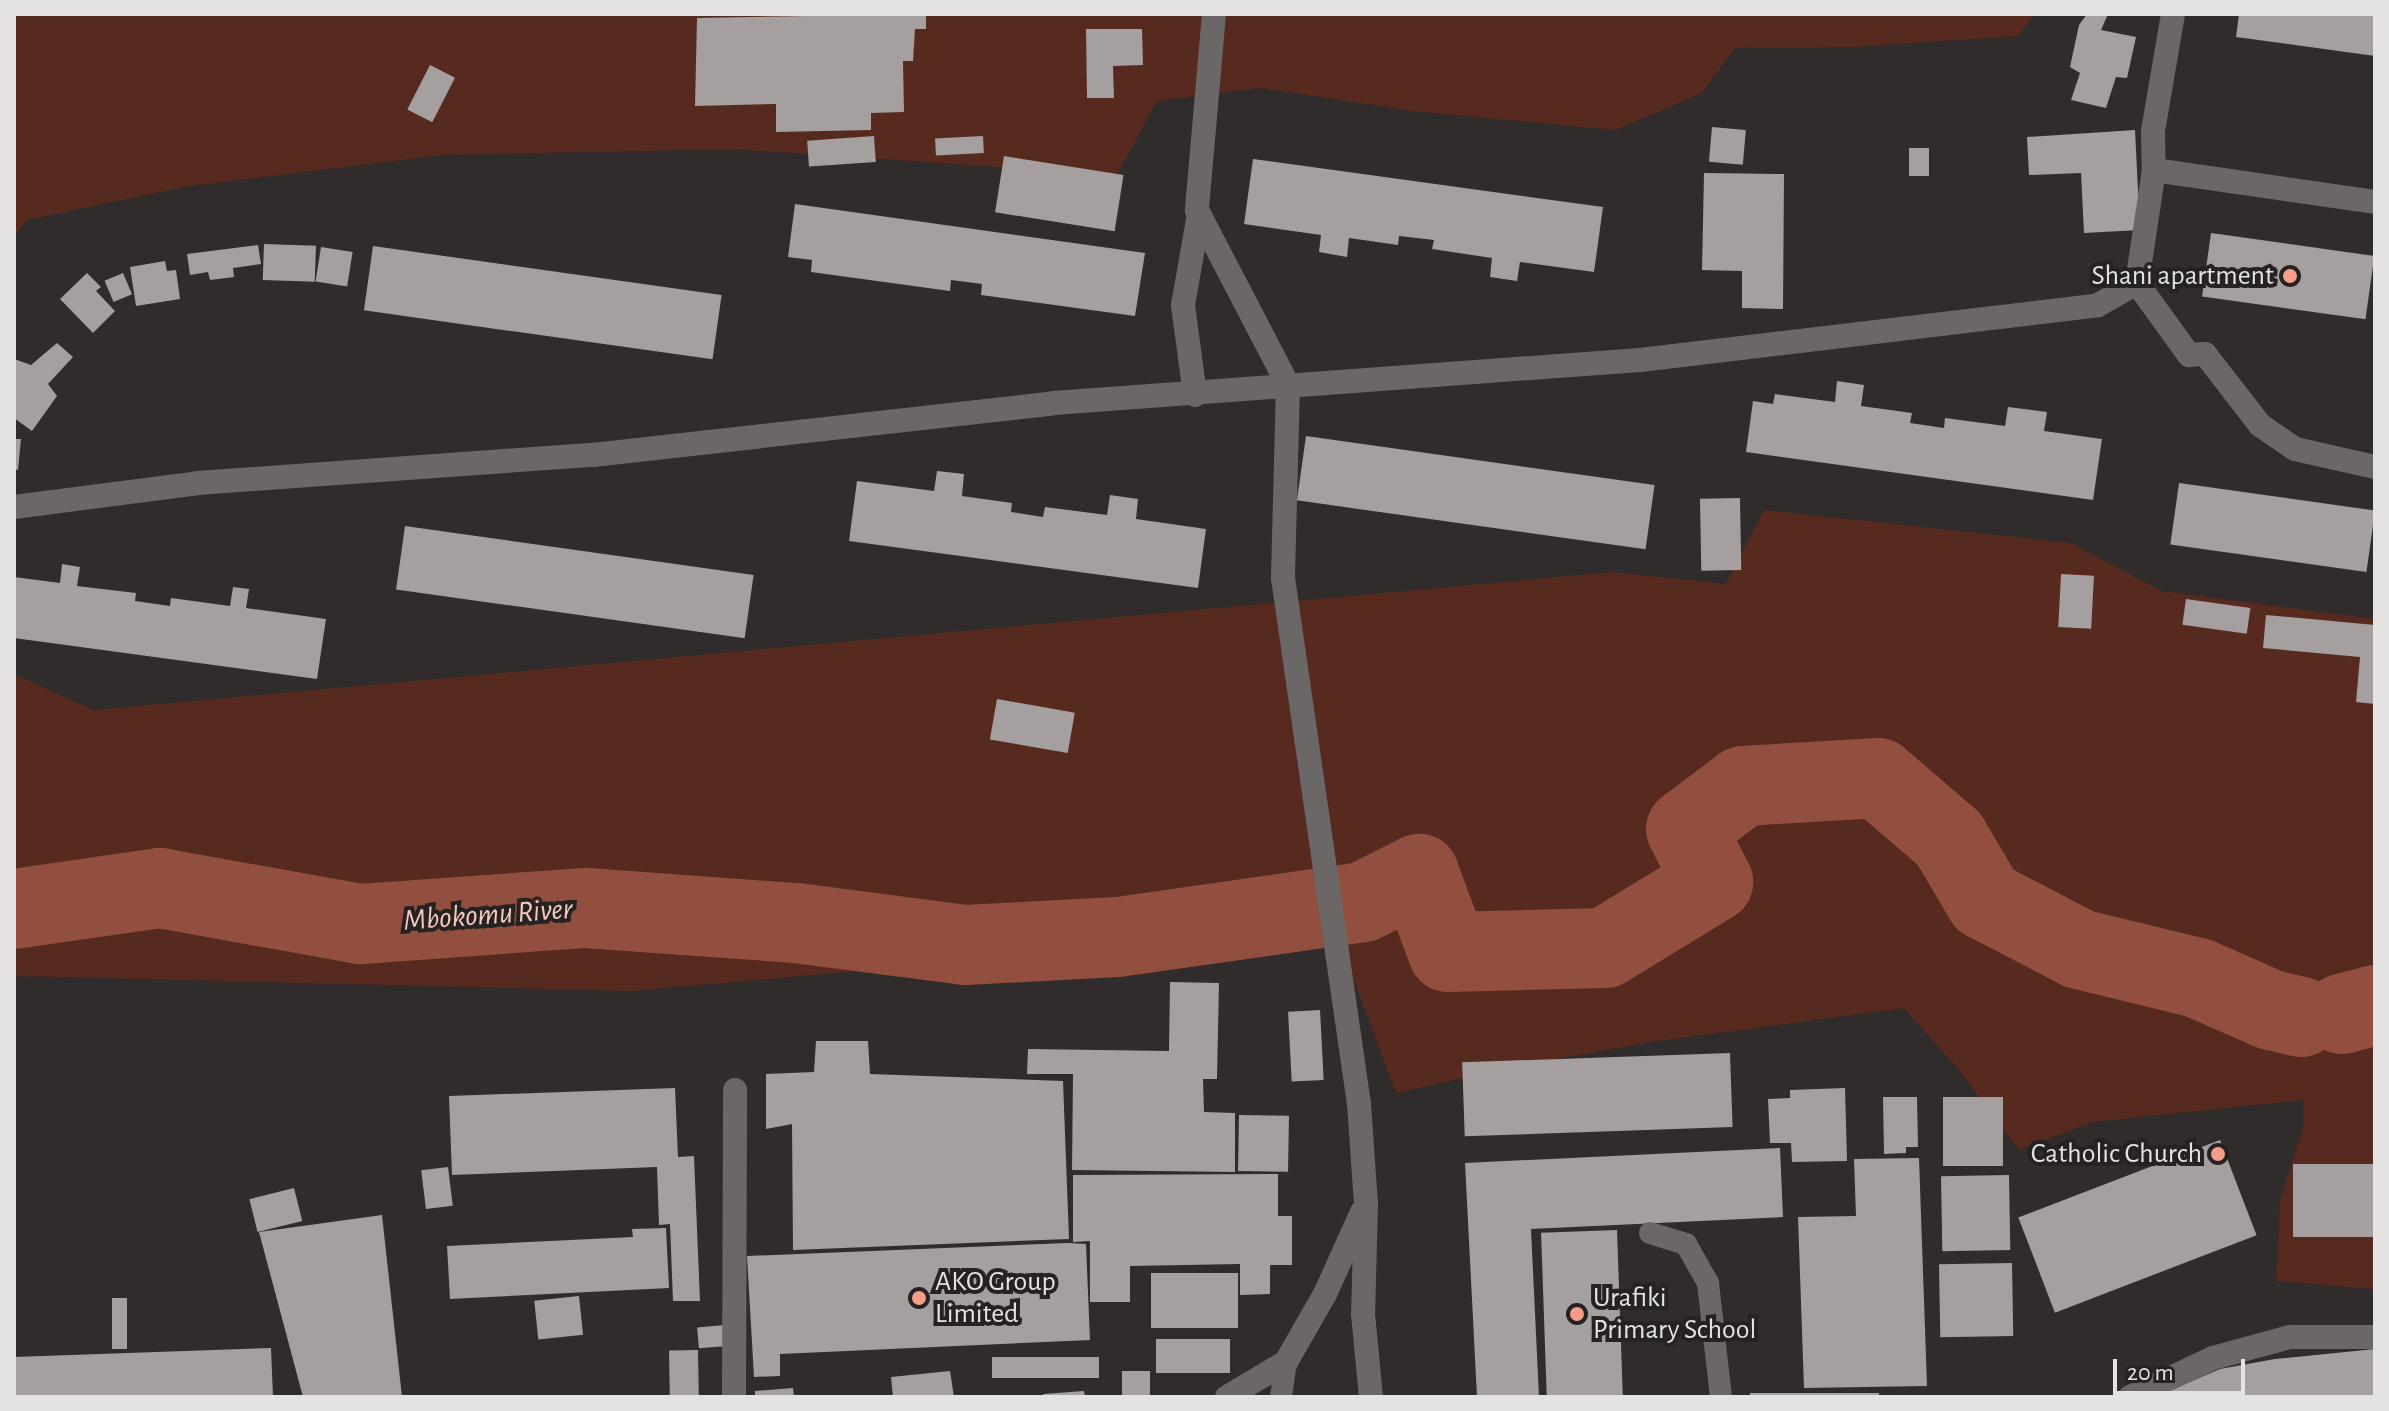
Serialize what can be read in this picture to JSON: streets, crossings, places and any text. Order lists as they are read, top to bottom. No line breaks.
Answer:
{"water":["Mbokomu River"],"places":["Shani apartment","Catholic Church","AKO Group Limited","Urafiki Primary School"],"scale_bar":"20 m"}
